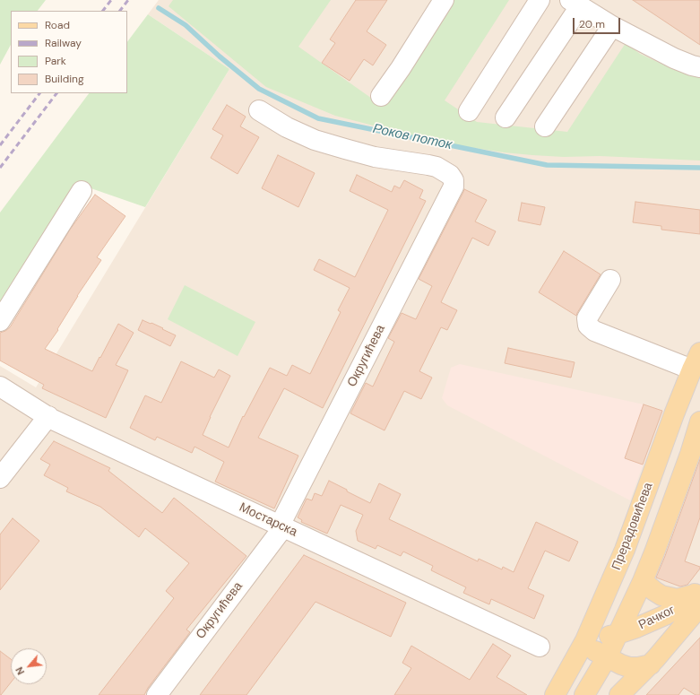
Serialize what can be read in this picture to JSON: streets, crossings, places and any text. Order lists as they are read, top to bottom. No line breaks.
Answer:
{"streets":{"main road":["Прерадовићева","Рачког"],"street":["Округићева","Мостарска"]},"crossings":[["Округићева","Мостарска"],["Прерадовићева","Рачког"]],"water":["Роков поток"],"legend":["Road","Railway","Park","Building"],"scale_bar":"20 m","north":"bottom left"}
